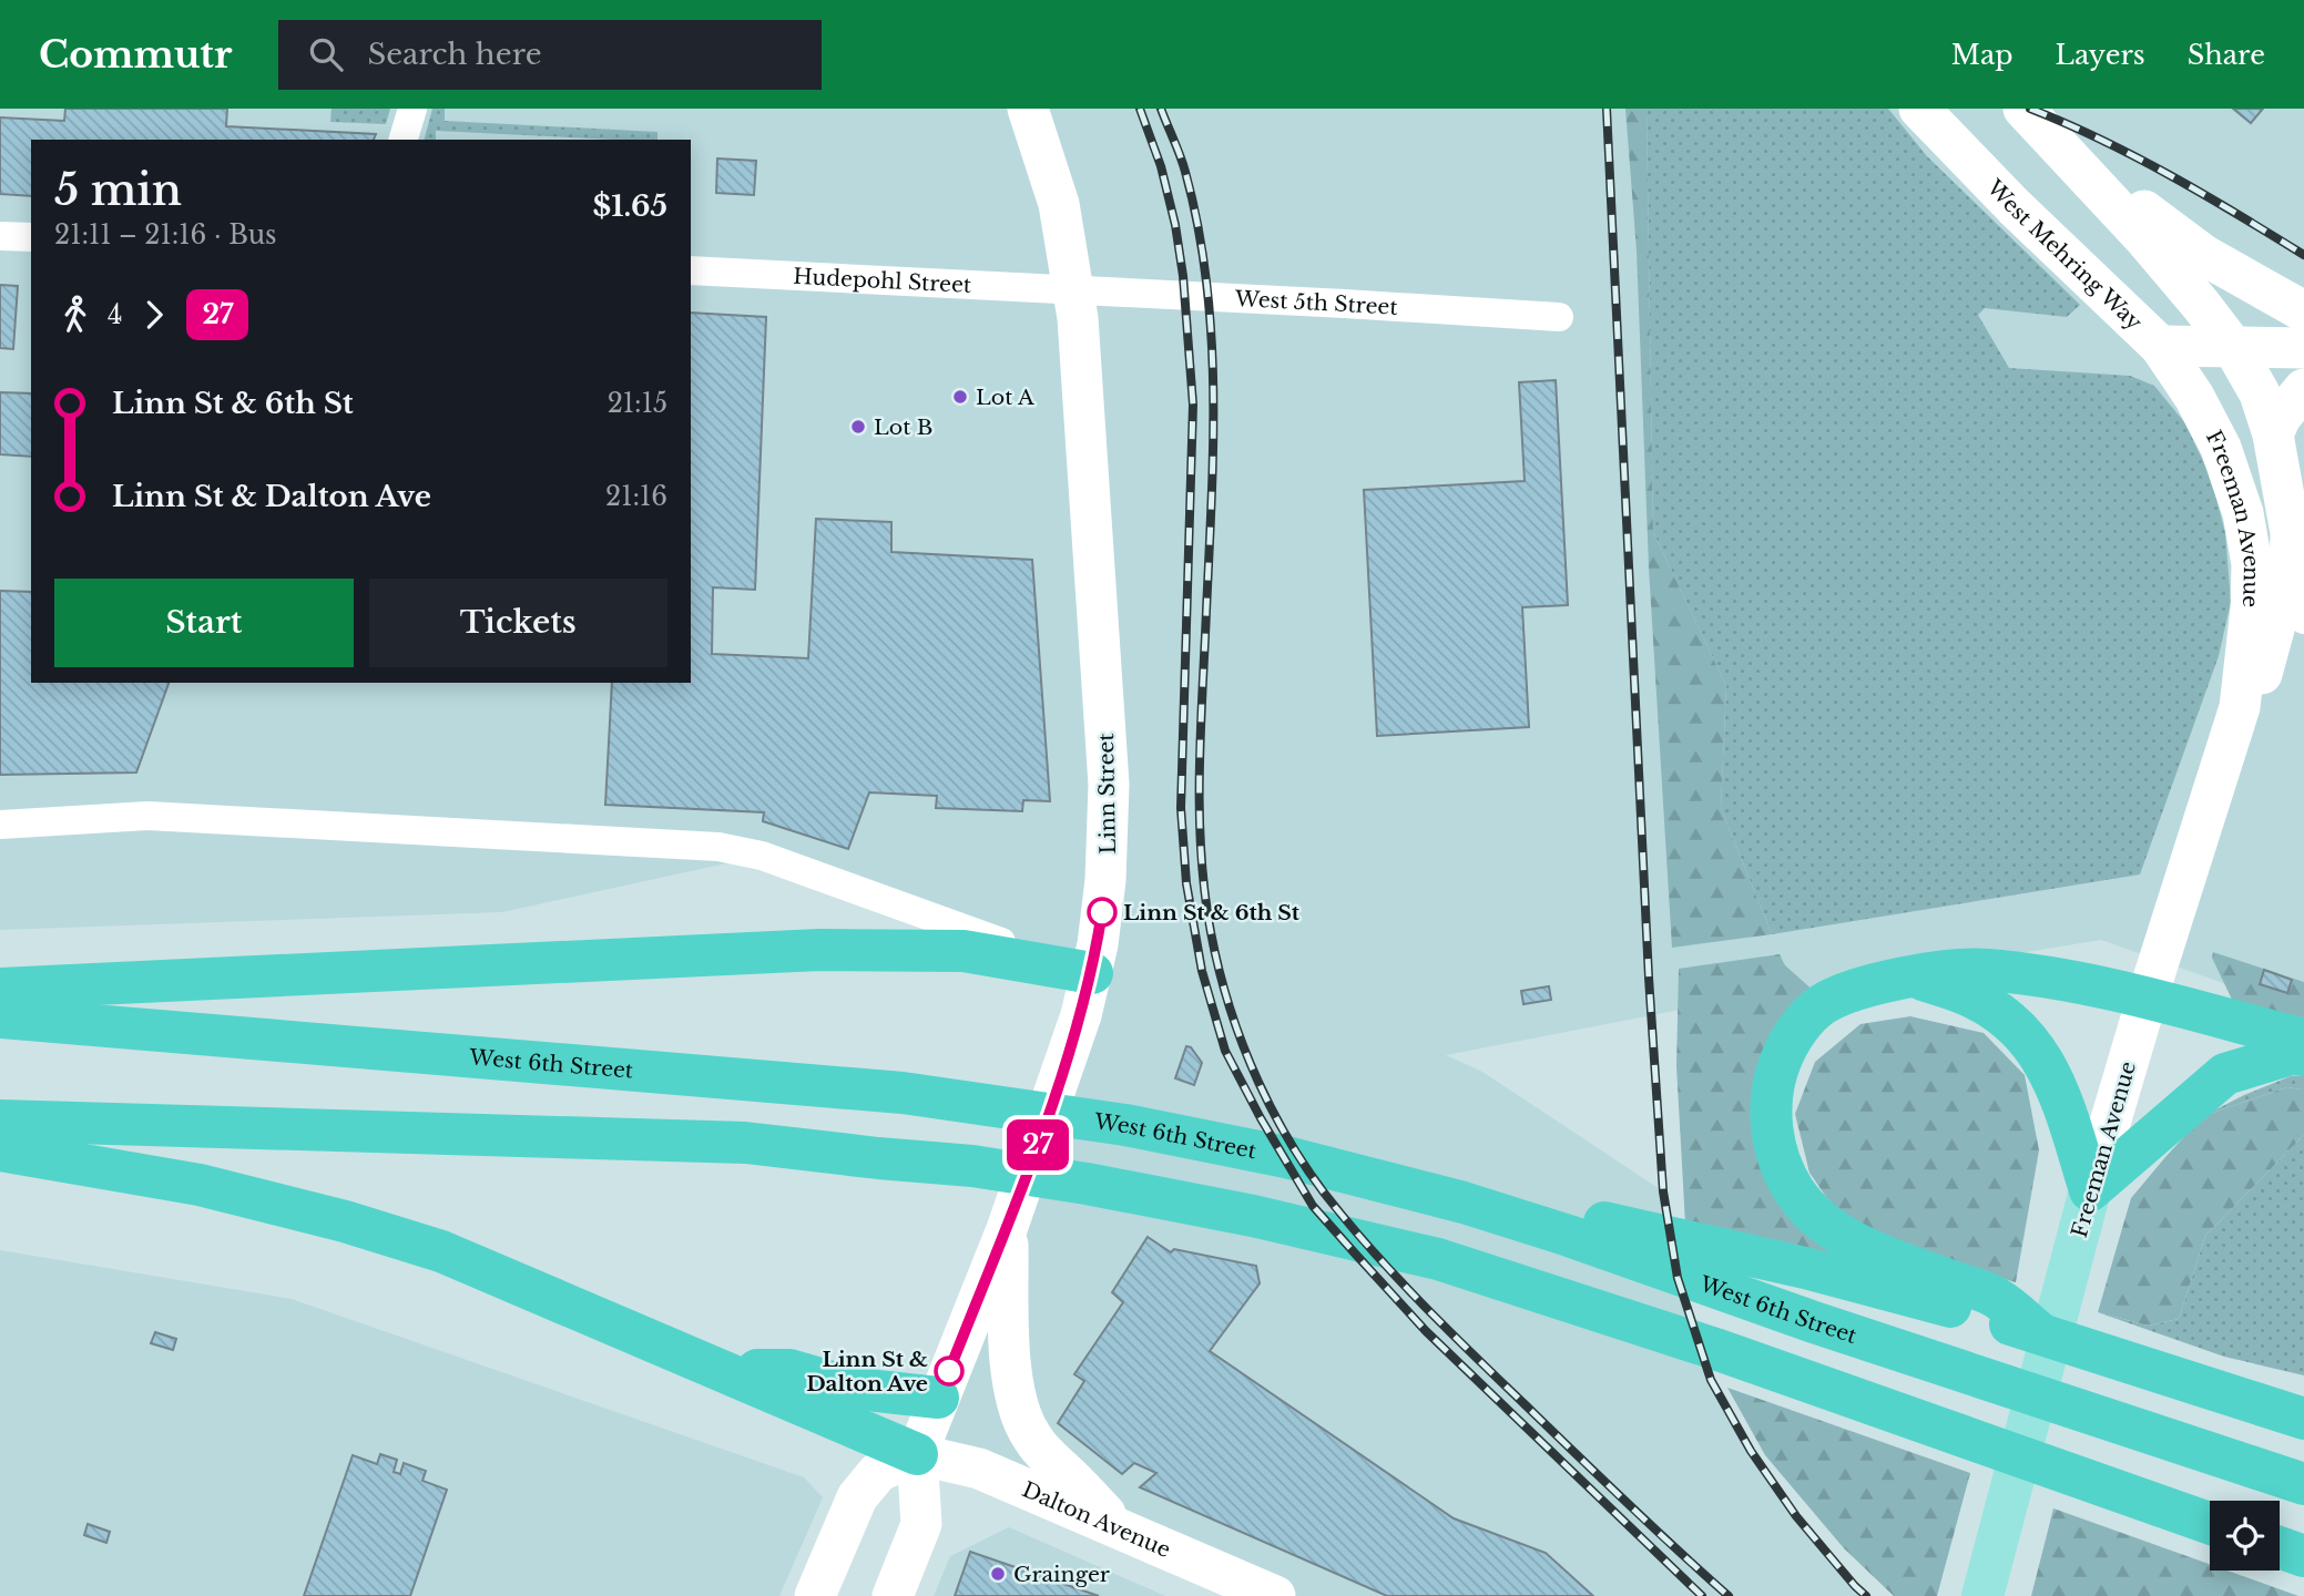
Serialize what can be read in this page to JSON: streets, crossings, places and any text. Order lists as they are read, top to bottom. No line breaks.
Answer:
{"streets":{"highway":["West 6th Street"],"main road":["West Mehring Way","Freeman Avenue","Linn Street","Dalton Avenue"],"street":["Hudepohl Street","West 5th Street"]},"crossings":[["West Mehring Way","Freeman Avenue"],["Hudepohl Street","West 5th Street"],["Hudepohl Street","Linn Street"],["West 5th Street","Linn Street"],["Linn Street","Dalton Avenue"]],"places":["Lot A","Lot B","Linn St & 6th St","Linn St & Dalton Ave","Grainger"],"lines":["bus line 27"],"page":{"header":"Commutr","search":"Search here","nav":["Map","Layers","Share"],"on_map":"27","heading":["5 min","21:11 – 21:16 · Bus","$1.65"],"legs":["4","27"],"list":[{"name":"Linn St & 6th St","value":"21:15"},{"name":"Linn St & Dalton Ave","value":"21:16"}],"buttons":["Start","Tickets"]}}
